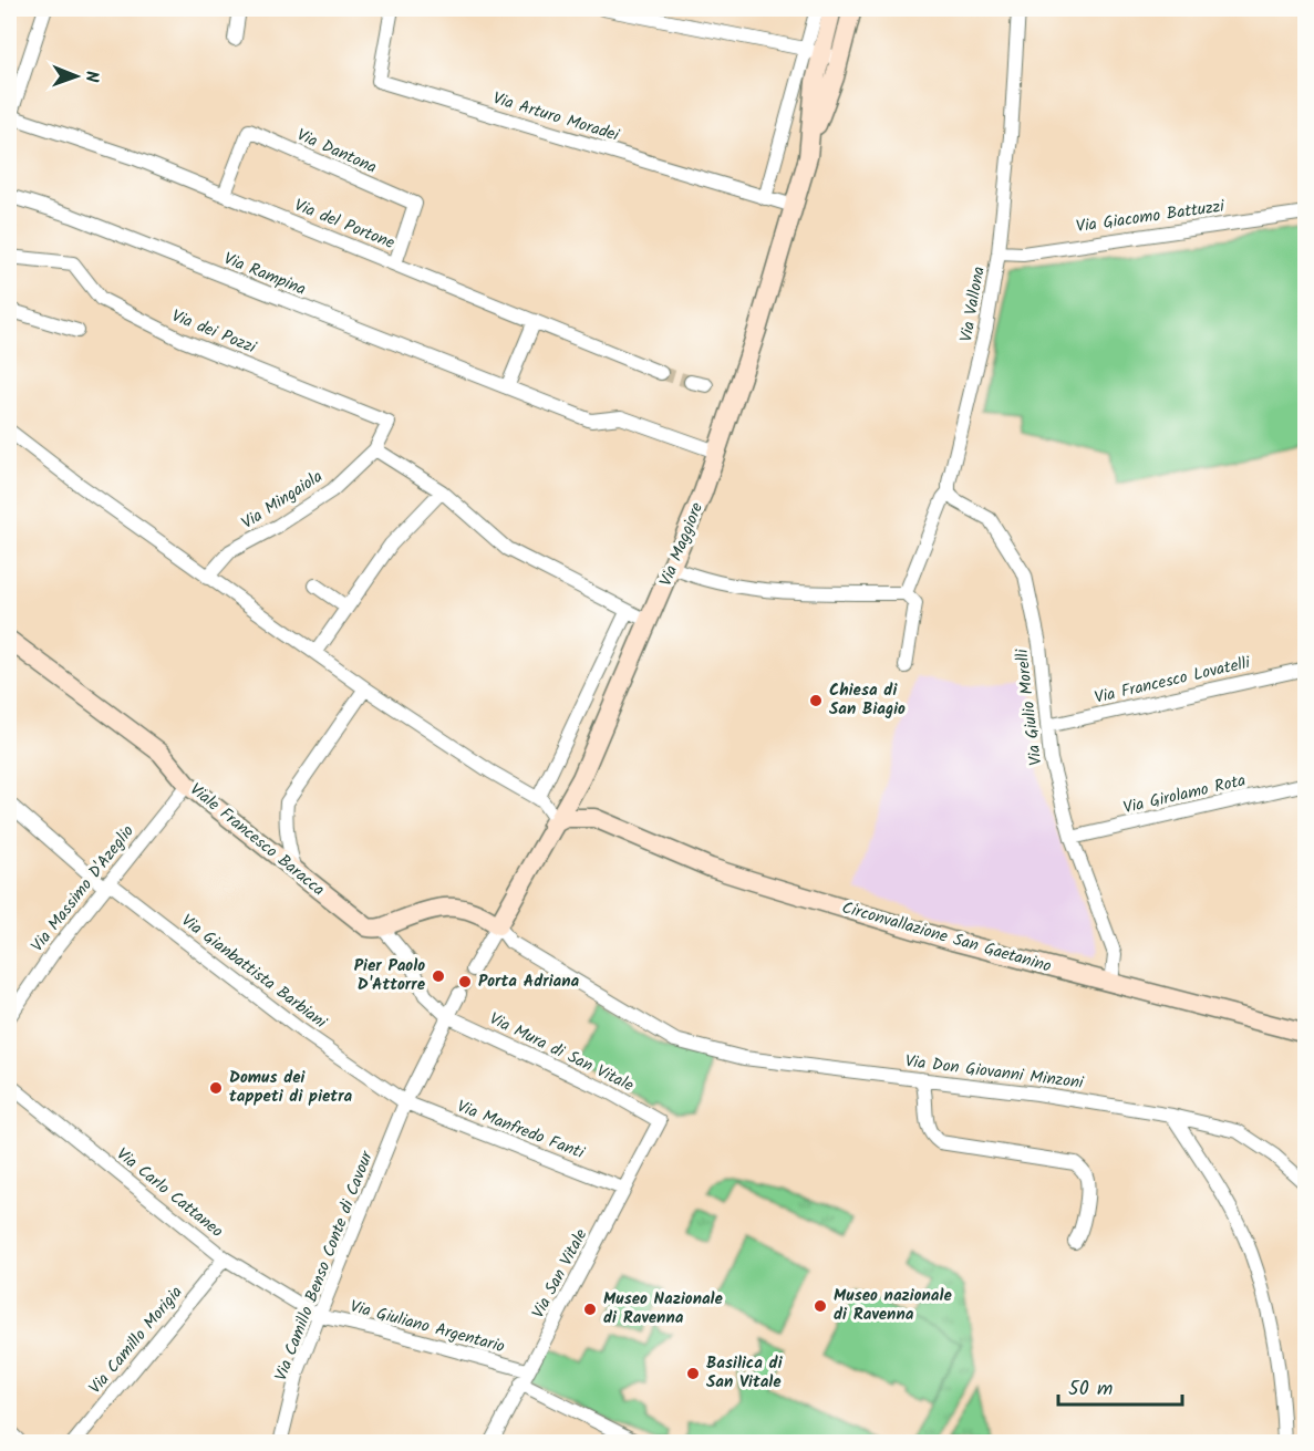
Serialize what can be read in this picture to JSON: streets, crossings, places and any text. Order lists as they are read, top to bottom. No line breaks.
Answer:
{"streets":{"street":["Via Arturo Moradei","Via Dantona","Via Giacomo Battuzzi","Via del Portone","Via Rampina","Via Vallona","Via dei Pozzi","Via Mingaiola","Via Maggiore","Via Francesco Lovatelli","Via Giulio Morelli","Via Girolamo Rota","Viale Francesco Baracca","Via Massimo D'Azeglio","Circonvallazione San Gaetanino","Via Gianbattista Barbiani","Via Mura di San Vitale","Via Don Giovanni Minzoni","Via Manfredo Fanti","Via Carlo Cattaneo","Via Camillo Benso Conte di Cavour","Via San Vitale","Via Giuliano Argentario","Via Camillo Morigia"]},"crossings":[["Via Arturo Moradei","Via Maggiore"],["Via Dantona","Via del Portone"],["Via Giacomo Battuzzi","Via Vallona"],["Via Rampina","Via Maggiore"],["Via Vallona","Via Giulio Morelli"],["Via dei Pozzi","Via Mingaiola"],["Via Maggiore","Circonvallazione San Gaetanino"],["Via Maggiore","Via Don Giovanni Minzoni"],["Via Francesco Lovatelli","Via Giulio Morelli"],["Via Giulio Morelli","Via Girolamo Rota"],["Via Giulio Morelli","Circonvallazione San Gaetanino"],["Viale Francesco Baracca","Via Massimo D'Azeglio"],["Via Massimo D'Azeglio","Via Gianbattista Barbiani"],["Via Gianbattista Barbiani","Via Manfredo Fanti"],["Via Gianbattista Barbiani","Via Camillo Benso Conte di Cavour"],["Via Mura di San Vitale","Via Camillo Benso Conte di Cavour"],["Via Mura di San Vitale","Via San Vitale"],["Via Manfredo Fanti","Via Camillo Benso Conte di Cavour"],["Via Manfredo Fanti","Via San Vitale"],["Via Carlo Cattaneo","Via Camillo Benso Conte di Cavour"],["Via Carlo Cattaneo","Via Giuliano Argentario"],["Via Carlo Cattaneo","Via Camillo Morigia"],["Via Camillo Benso Conte di Cavour","Via Giuliano Argentario"],["Via San Vitale","Via Giuliano Argentario"]],"places":["Chiesa di San Biagio","Pier Paolo D'Attorre","Porta Adriana","Domus dei tappeti di pietra","Museo nazionale di Ravenna","Museo Nazionale di Ravenna","Basilica di San Vitale"],"scale_bar":"50 m","north":"right"}
